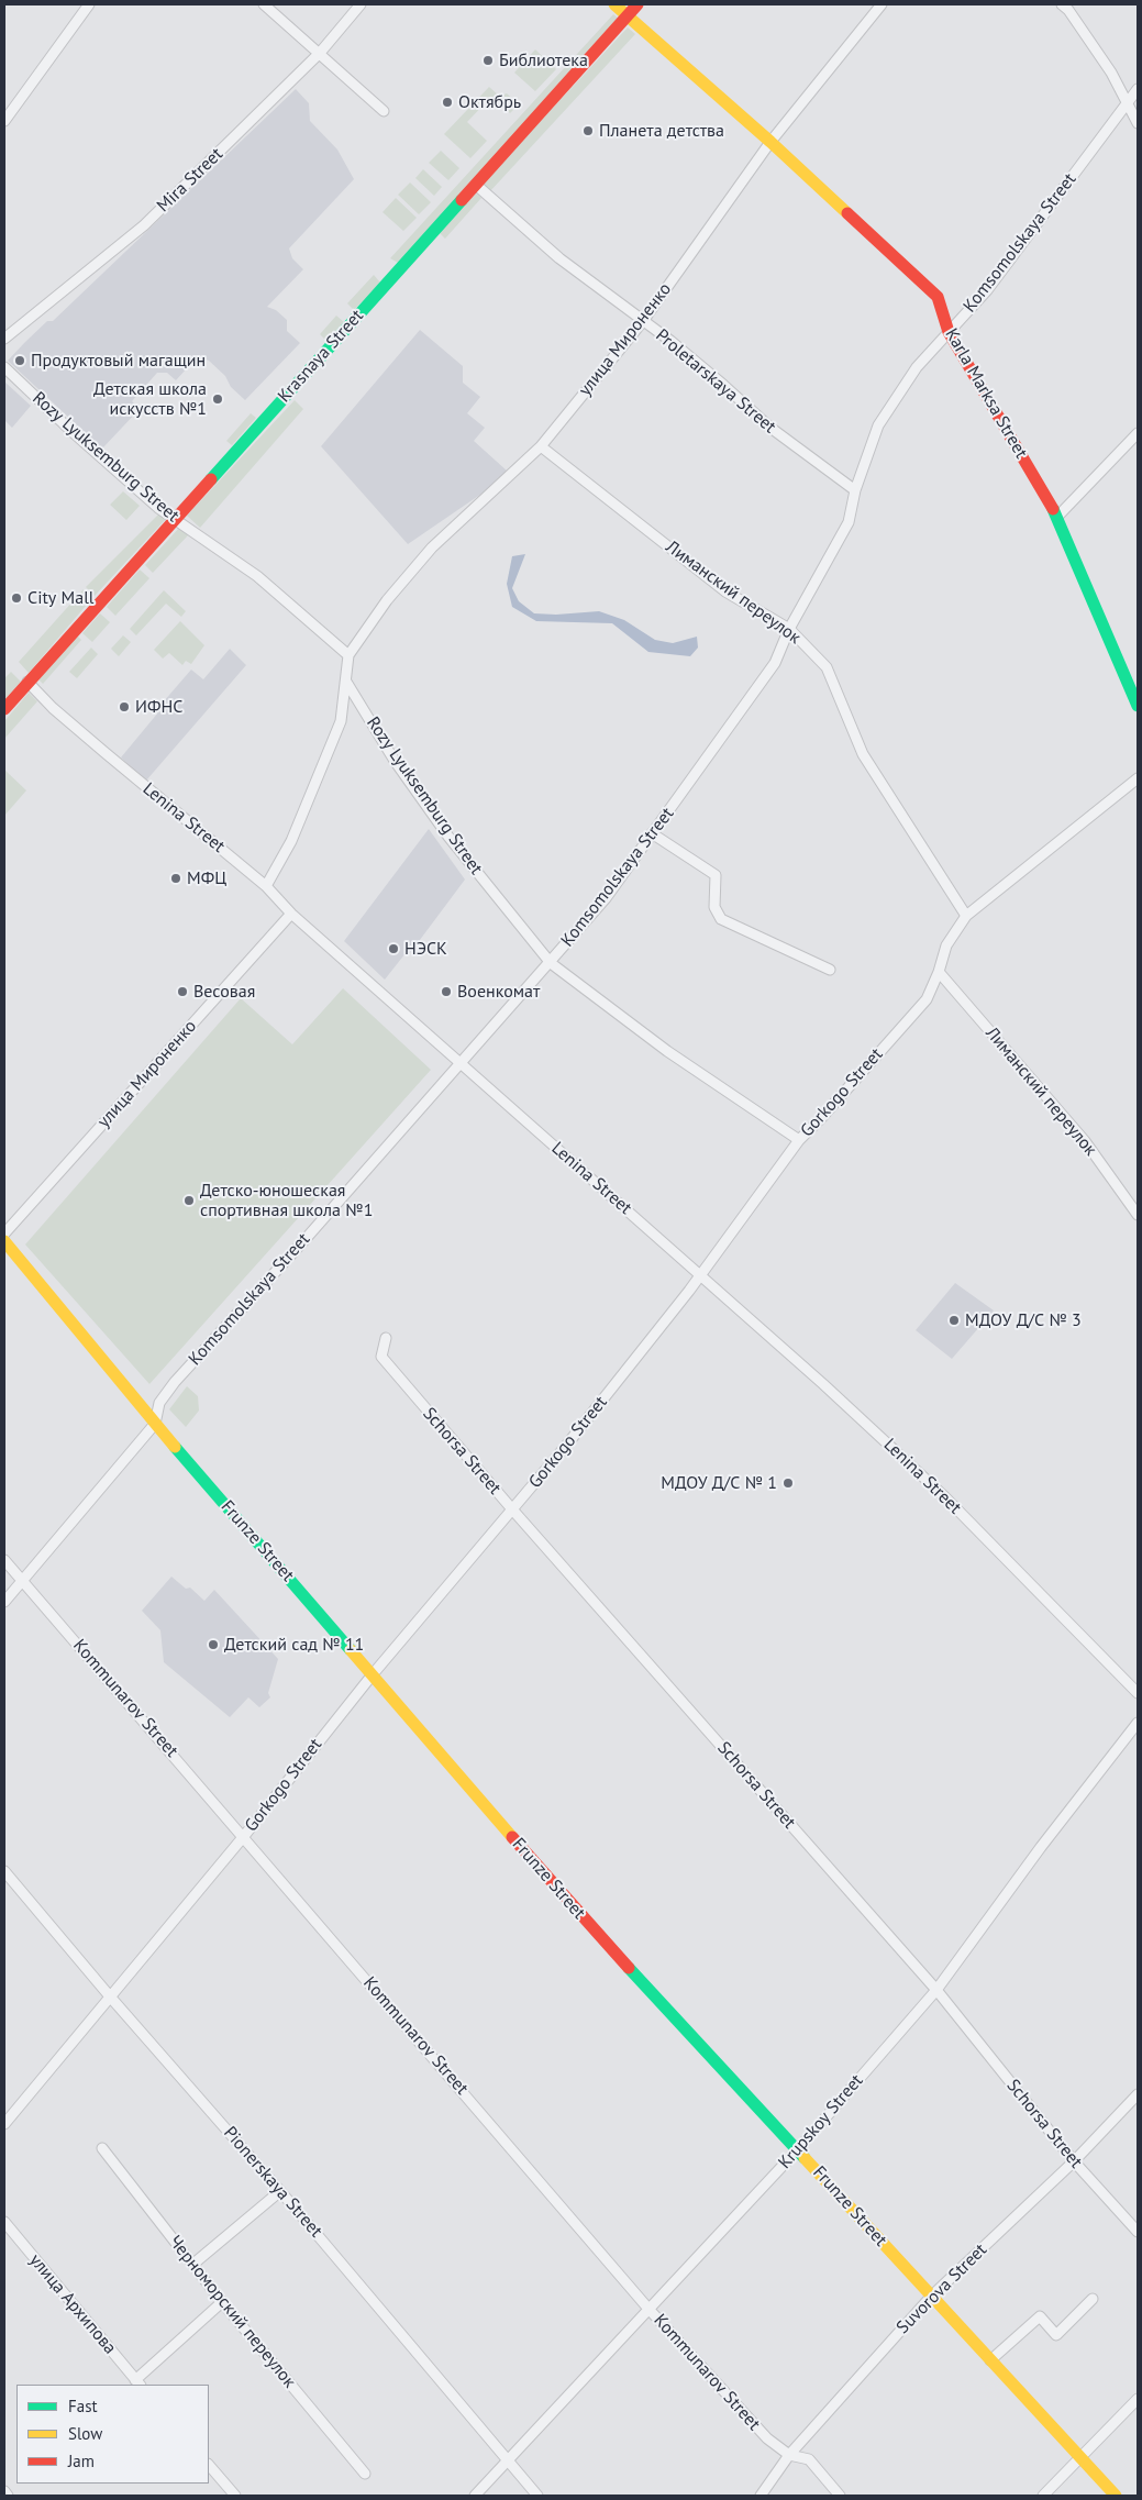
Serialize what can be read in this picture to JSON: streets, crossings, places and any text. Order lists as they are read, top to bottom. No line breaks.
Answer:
{"streets":{"main road":["Krasnaya Street","Karla Marksa Street","Frunze Street"],"street":["Mira Street","Komsomolskaya Street","улица Мироненко","Proletarskaya Street","Rozy Lyuksemburg Street","Лиманский переулок","Lenina Street","Gorkogo Street","Schorsa Street","Kommunarov Street","Krupskoy Street","Pionerskaya Street","Suvorova Street","улица Архипова","Черноморский переулок"]},"crossings":[["Komsomolskaya Street","Proletarskaya Street"],["Komsomolskaya Street","Karla Marksa Street"],["Komsomolskaya Street","Rozy Lyuksemburg Street"],["Komsomolskaya Street","Лиманский переулок"],["Komsomolskaya Street","Lenina Street"],["Komsomolskaya Street","Frunze Street"],["Komsomolskaya Street","Kommunarov Street"],["улица Мироненко","Proletarskaya Street"],["улица Мироненко","Karla Marksa Street"],["улица Мироненко","Rozy Lyuksemburg Street"],["улица Мироненко","Лиманский переулок"],["улица Мироненко","Lenina Street"],["Krasnaya Street","Proletarskaya Street"],["Krasnaya Street","Karla Marksa Street"],["Krasnaya Street","Rozy Lyuksemburg Street"],["Krasnaya Street","Lenina Street"],["Rozy Lyuksemburg Street","Gorkogo Street"],["Лиманский переулок","Gorkogo Street"],["Lenina Street","Gorkogo Street"],["Gorkogo Street","Schorsa Street"],["Gorkogo Street","Frunze Street"],["Gorkogo Street","Kommunarov Street"],["Gorkogo Street","Pionerskaya Street"],["Schorsa Street","Krupskoy Street"],["Schorsa Street","Suvorova Street"],["Frunze Street","Krupskoy Street"],["Frunze Street","Suvorova Street"],["Kommunarov Street","Krupskoy Street"],["Kommunarov Street","Suvorova Street"],["Krupskoy Street","Pionerskaya Street"]],"places":["Библиотека","Октябрь","Планета детства","Продуктовый магащин","Детская школа искусств №1","City Mall","ИФНС","МФЦ","НЭСК","Весовая","Военкомат","Детско-юношеская спортивная школа №1","МДОУ Д/С № 3","МДОУ Д/С № 1","Детский сад № 11"],"legend":["Fast","Slow","Jam"]}
